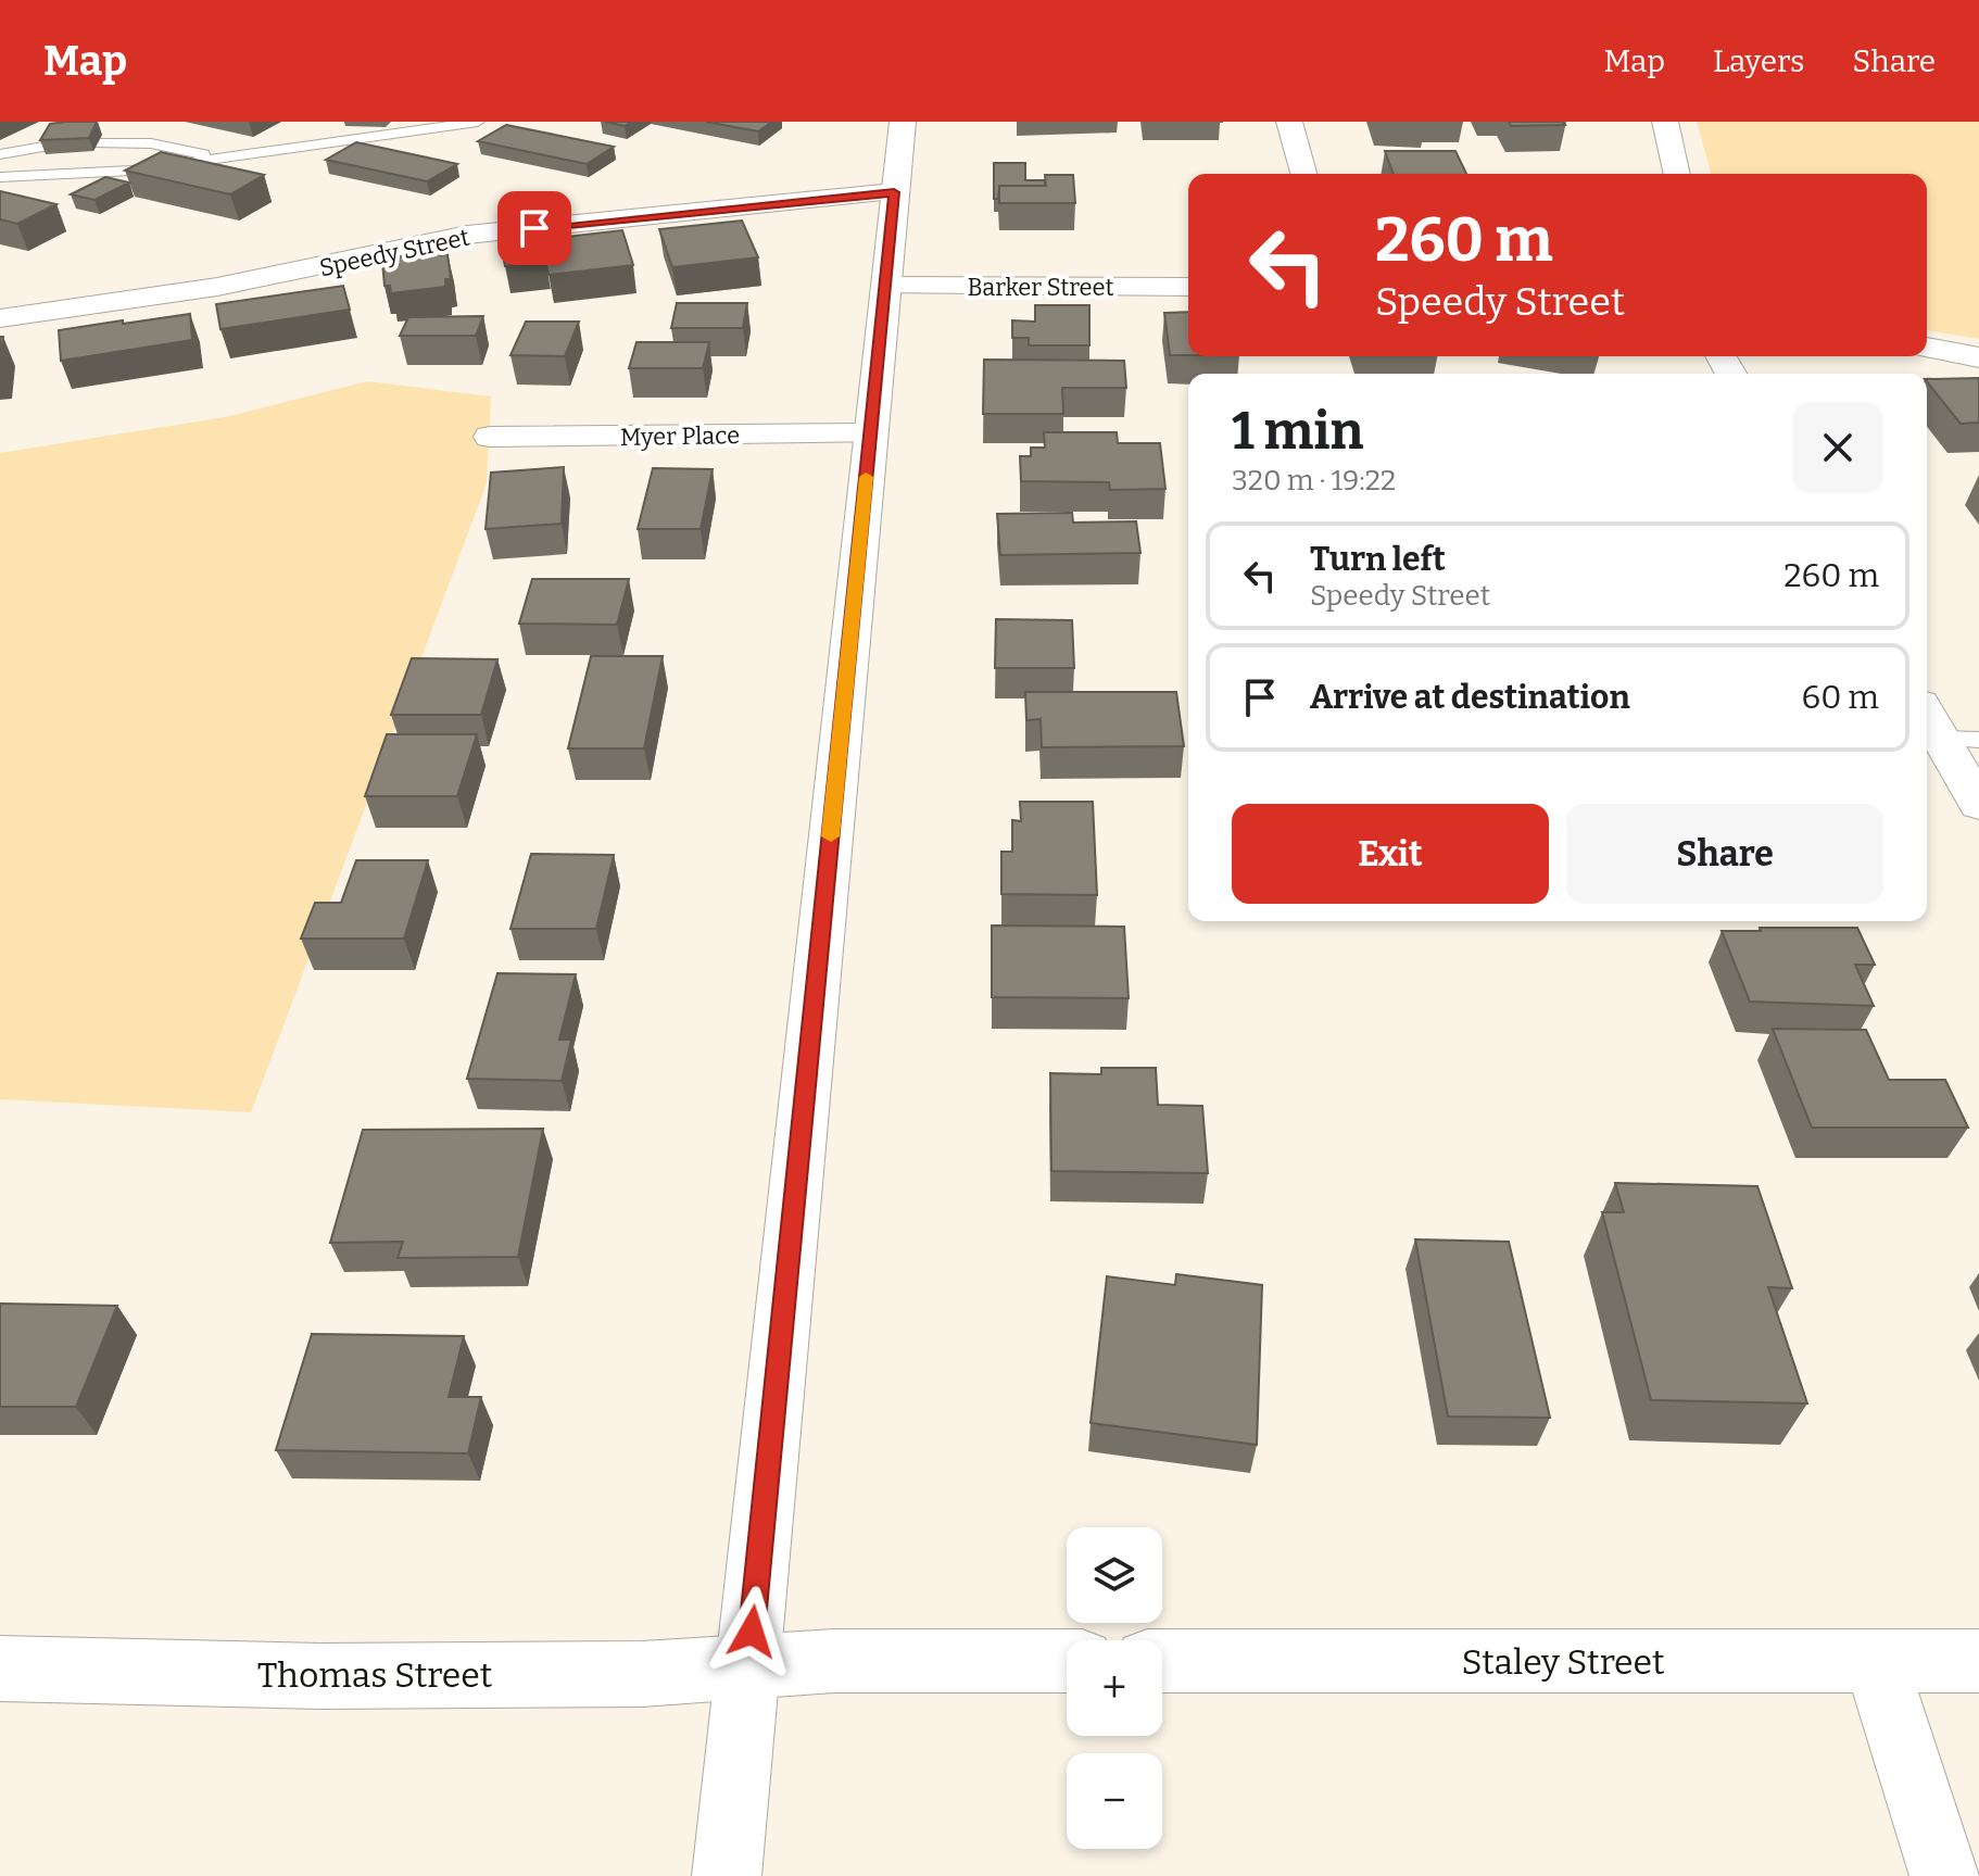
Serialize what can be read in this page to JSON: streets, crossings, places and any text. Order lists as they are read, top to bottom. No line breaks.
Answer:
{"streets":{"street":["Speedy Street","Barker Street","Myer Place","Staley Street","Thomas Street"]},"page":{"header":"Map","nav":["Map","Layers","Share"],"turn":["260 m","Speedy Street"],"heading":["1 min","320 m · 19:22"],"list":[{"name":"Turn left","note":"Speedy Street","value":"260 m"},{"name":"Arrive at destination","value":"60 m"}],"buttons":["Exit","Share"],"map_buttons":["+","−"]}}
